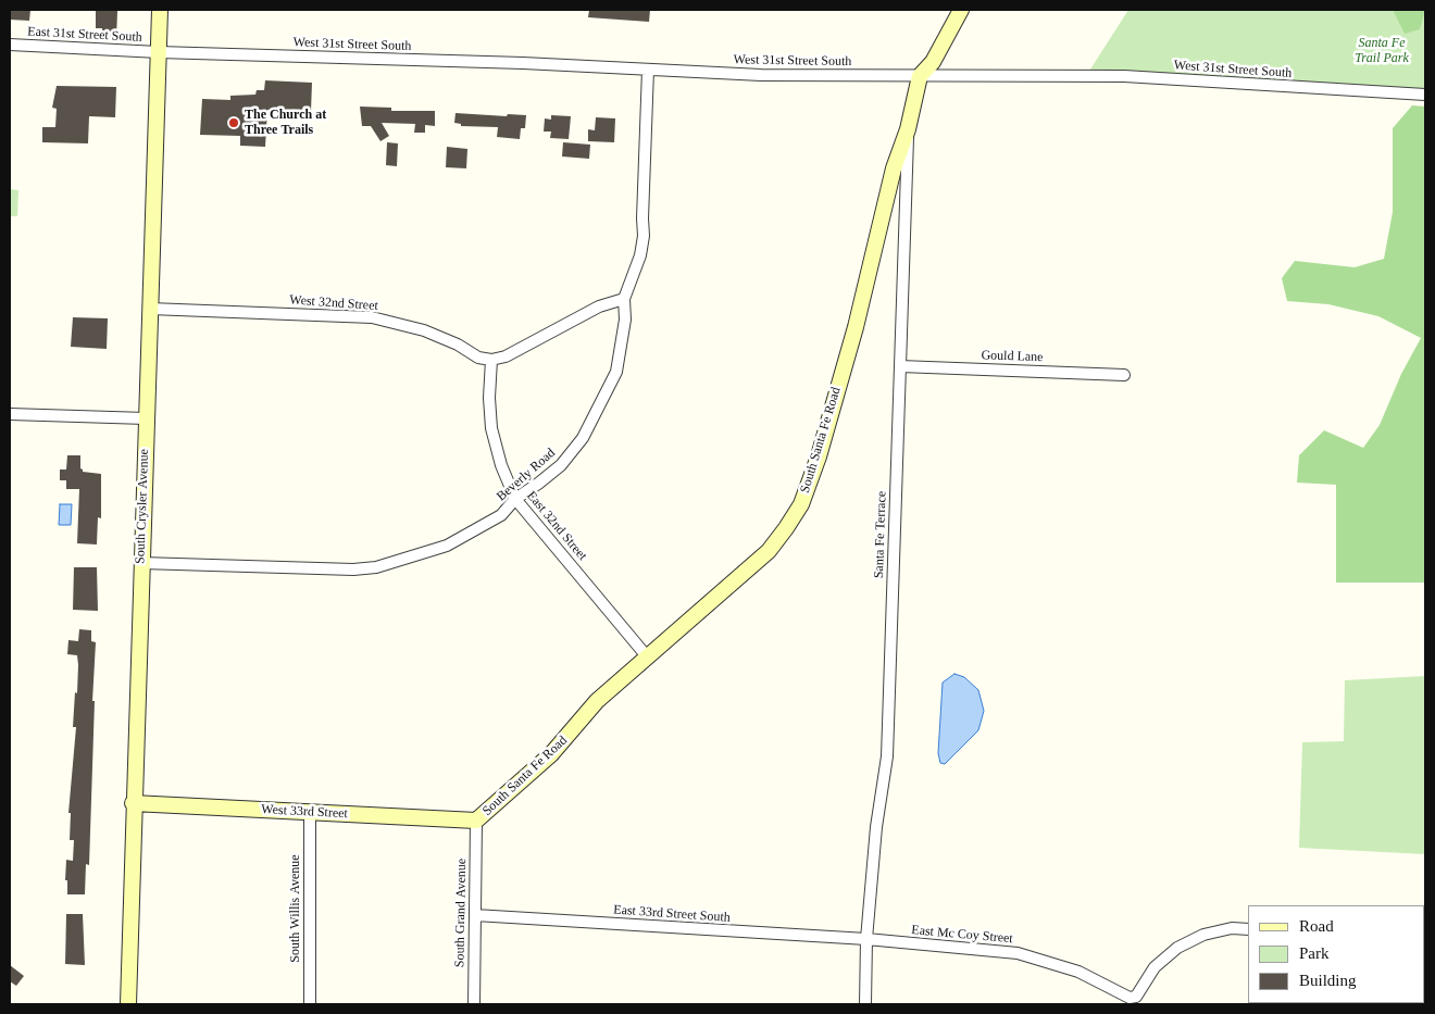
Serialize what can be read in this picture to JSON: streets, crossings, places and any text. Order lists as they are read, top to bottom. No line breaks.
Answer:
{"streets":{"street":["East 31st Street South","West 31st Street South","West 32nd Street","Gould Lane","South Santa Fe Road","Beverly Road","South Crysler Avenue","East 32nd Street","Santa Fe Terrace","West 33rd Street","South Willis Avenue","South Grand Avenue","East 33rd Street South","East Mc Coy Street"]},"crossings":[["East 31st Street South","West 31st Street South"],["East 31st Street South","South Crysler Avenue"],["West 31st Street South","South Santa Fe Road"],["West 31st Street South","Beverly Road"],["West 31st Street South","South Crysler Avenue"],["West 32nd Street","South Crysler Avenue"],["West 32nd Street","East 32nd Street"],["Gould Lane","Santa Fe Terrace"],["South Santa Fe Road","East 32nd Street"],["South Santa Fe Road","Santa Fe Terrace"],["South Santa Fe Road","West 33rd Street"],["South Santa Fe Road","South Grand Avenue"],["Beverly Road","South Crysler Avenue"],["Beverly Road","East 32nd Street"],["South Crysler Avenue","West 33rd Street"],["Santa Fe Terrace","East 33rd Street South"],["Santa Fe Terrace","East Mc Coy Street"],["West 33rd Street","South Willis Avenue"],["West 33rd Street","South Grand Avenue"],["South Grand Avenue","East 33rd Street South"],["East 33rd Street South","East Mc Coy Street"]],"parks":["Santa Fe Trail Park"],"places":["The Church at Three Trails"],"legend":["Road","Park","Building"]}
